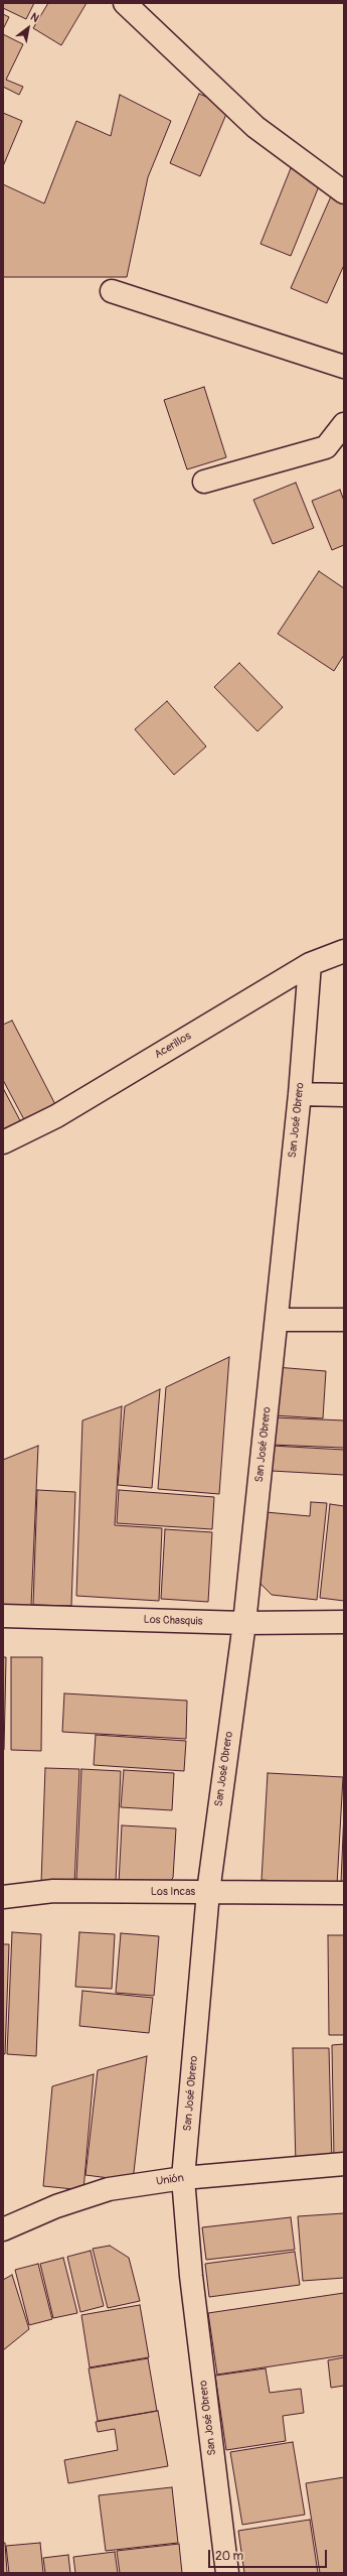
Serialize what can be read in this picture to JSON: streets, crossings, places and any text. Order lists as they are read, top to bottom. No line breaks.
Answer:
{"streets":{"street":["Acerillos","San José Obrero","Los Chasquis","Los Incas","Unión"]},"crossings":[["Acerillos","San José Obrero"],["San José Obrero","Los Chasquis"],["San José Obrero","Los Incas"],["San José Obrero","Unión"]],"scale_bar":"20 m","north":"top right"}
